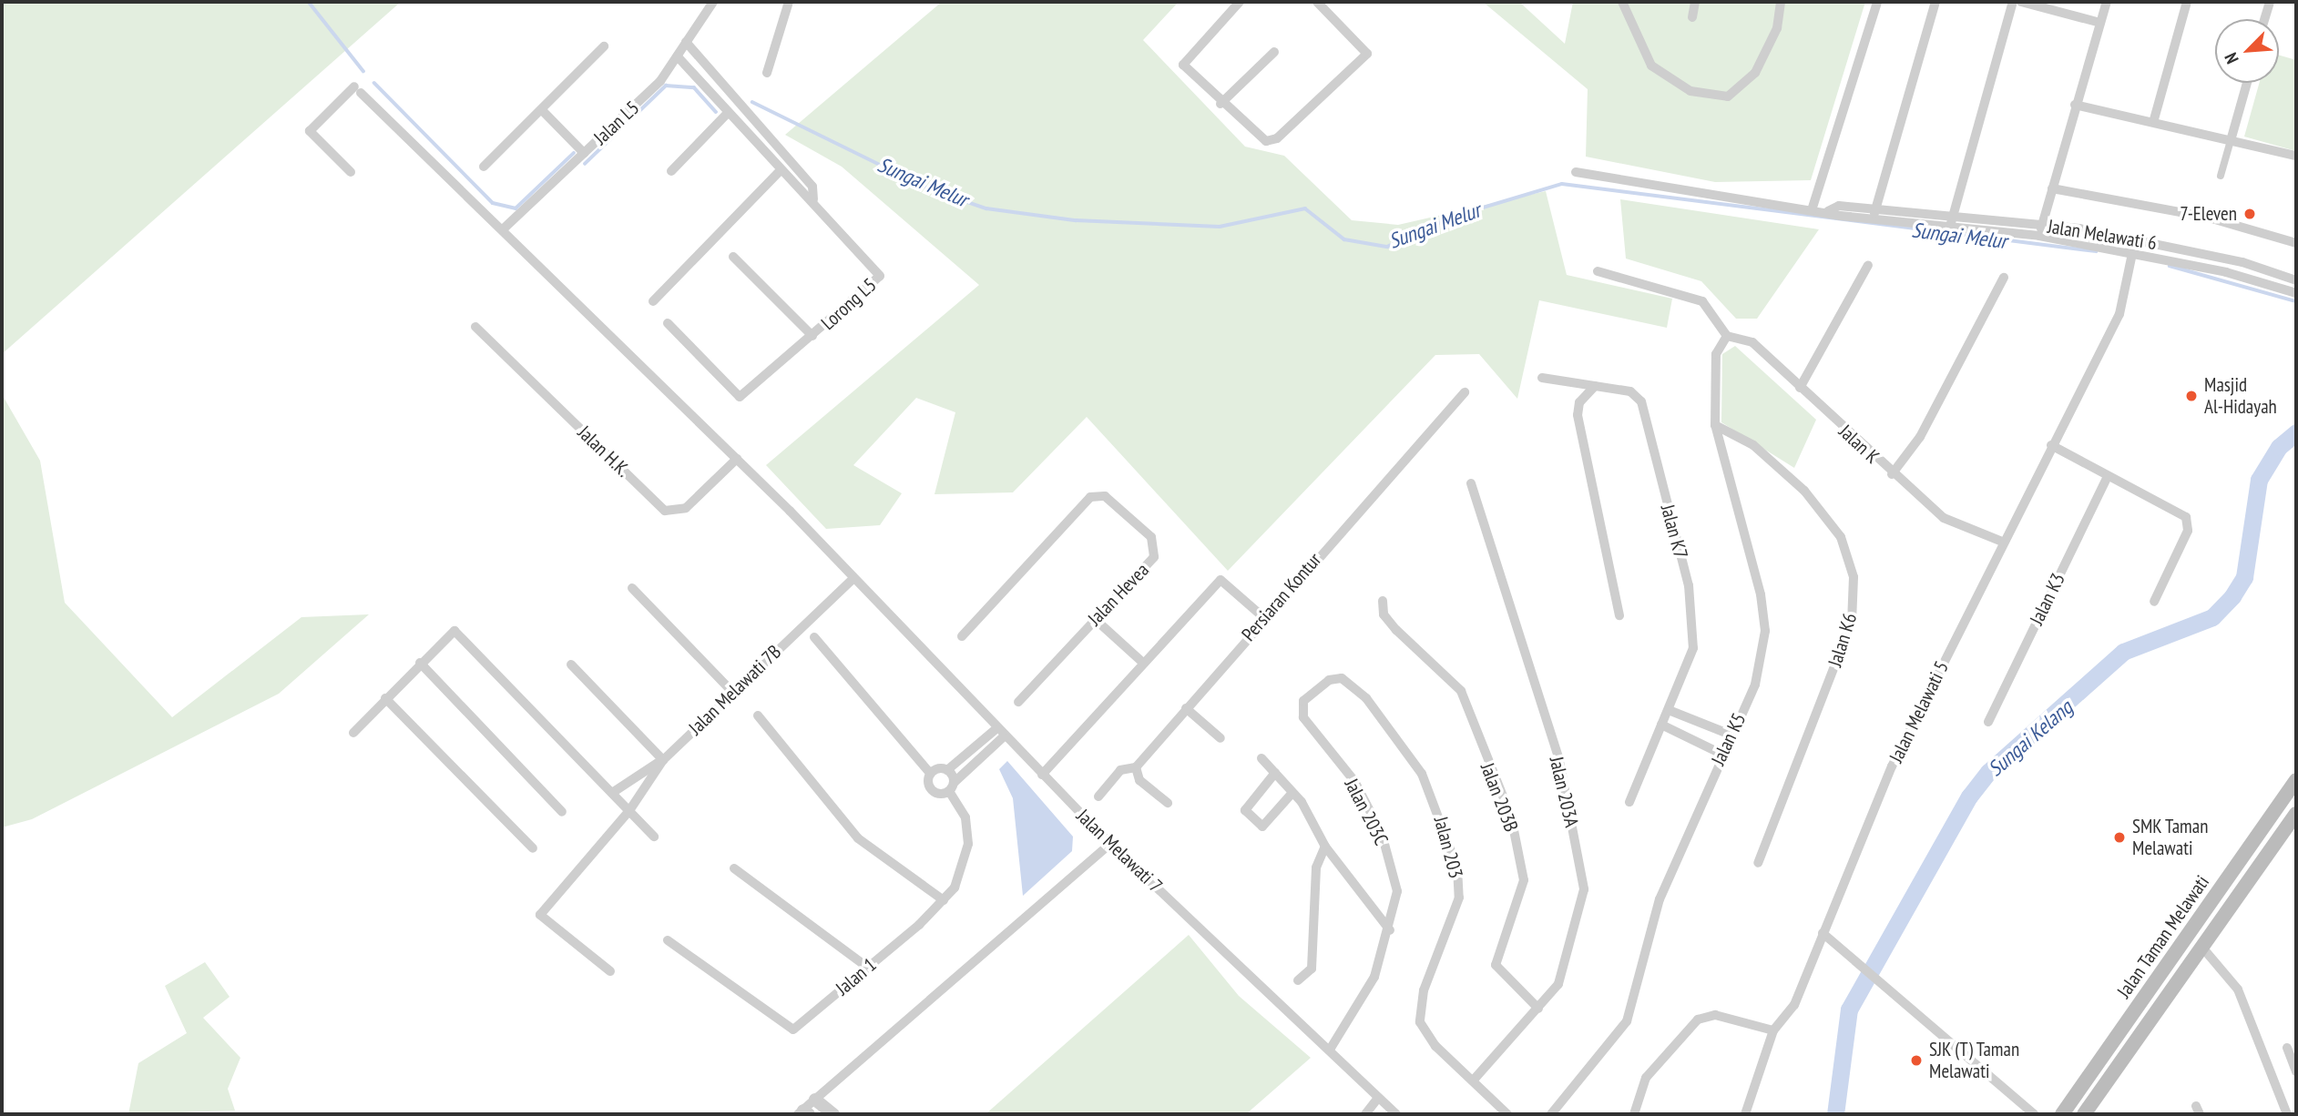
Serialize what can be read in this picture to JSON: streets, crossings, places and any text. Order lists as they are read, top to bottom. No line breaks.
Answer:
{"streets":{"main road":["Jalan Taman Melawati"],"street":["Jalan L5","Jalan Melawati 6","Lorong L5","Jalan K","Jalan H.K.","Jalan K7","Jalan Hevea","Persiaran Kontur","Jalan K3","Jalan K6","Jalan Melawati 7B","Jalan Melawati 5","Jalan K5","Jalan 203A","Jalan 203B","Jalan 203C","Jalan 203","Jalan Melawati 7","Jalan 1"]},"crossings":[["Jalan L5","Lorong L5"],["Jalan L5","Jalan Melawati 7"],["Jalan Melawati 6","Jalan Melawati 5"],["Jalan K","Jalan Melawati 5"],["Jalan K","Jalan K5"],["Jalan H.K.","Jalan Melawati 7"],["Jalan K6","Jalan K5"],["Jalan Melawati 7B","Jalan Melawati 7"],["Jalan 203A","Jalan 203B"],["Jalan 203A","Jalan 203"],["Jalan 203C","Jalan 203"],["Jalan 203C","Jalan Melawati 7"]],"water":["Sungai Melur","Sungai Kelang"],"places":["7-Eleven","Masjid Al-Hidayah","SMK Taman Melawati","SJK (T) Taman Melawati"],"north":"bottom left"}
